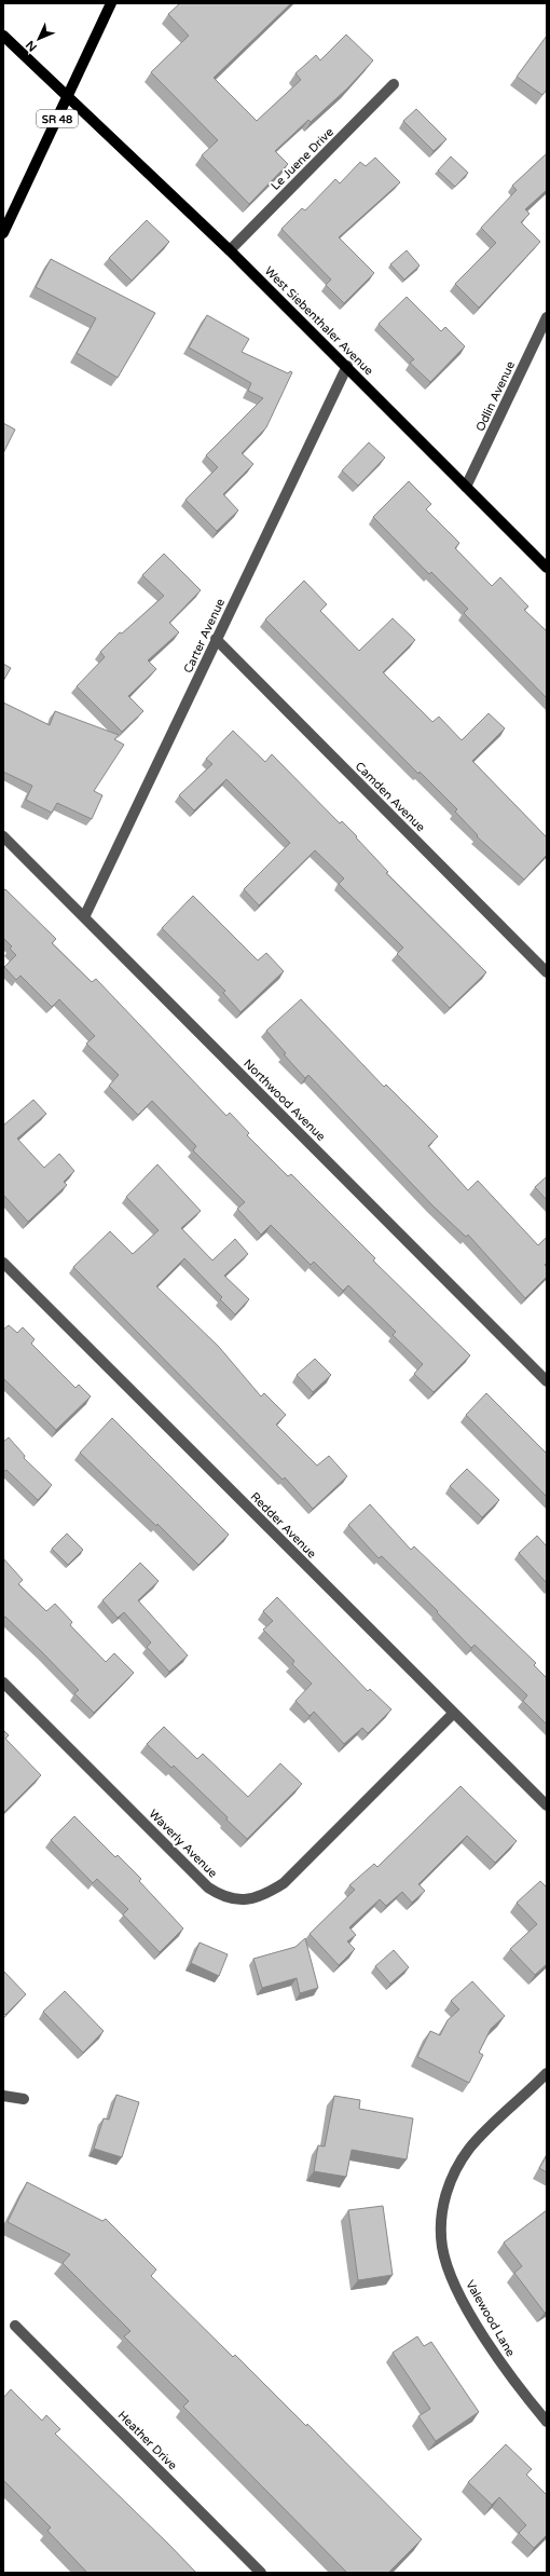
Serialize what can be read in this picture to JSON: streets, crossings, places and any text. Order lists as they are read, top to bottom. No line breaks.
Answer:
{"streets":{"main road":["SR 48","West Siebenthaler Avenue"],"street":["Le Juene Drive","Odlin Avenue","Carter Avenue","Camden Avenue","Northwood Avenue","Redder Avenue","Waverly Avenue","Valewood Lane","Heather Drive"]},"crossings":[["SR 48","West Siebenthaler Avenue"],["Le Juene Drive","West Siebenthaler Avenue"],["West Siebenthaler Avenue","Odlin Avenue"],["West Siebenthaler Avenue","Carter Avenue"],["Carter Avenue","Camden Avenue"],["Carter Avenue","Northwood Avenue"],["Redder Avenue","Waverly Avenue"]],"north":"bottom left"}
